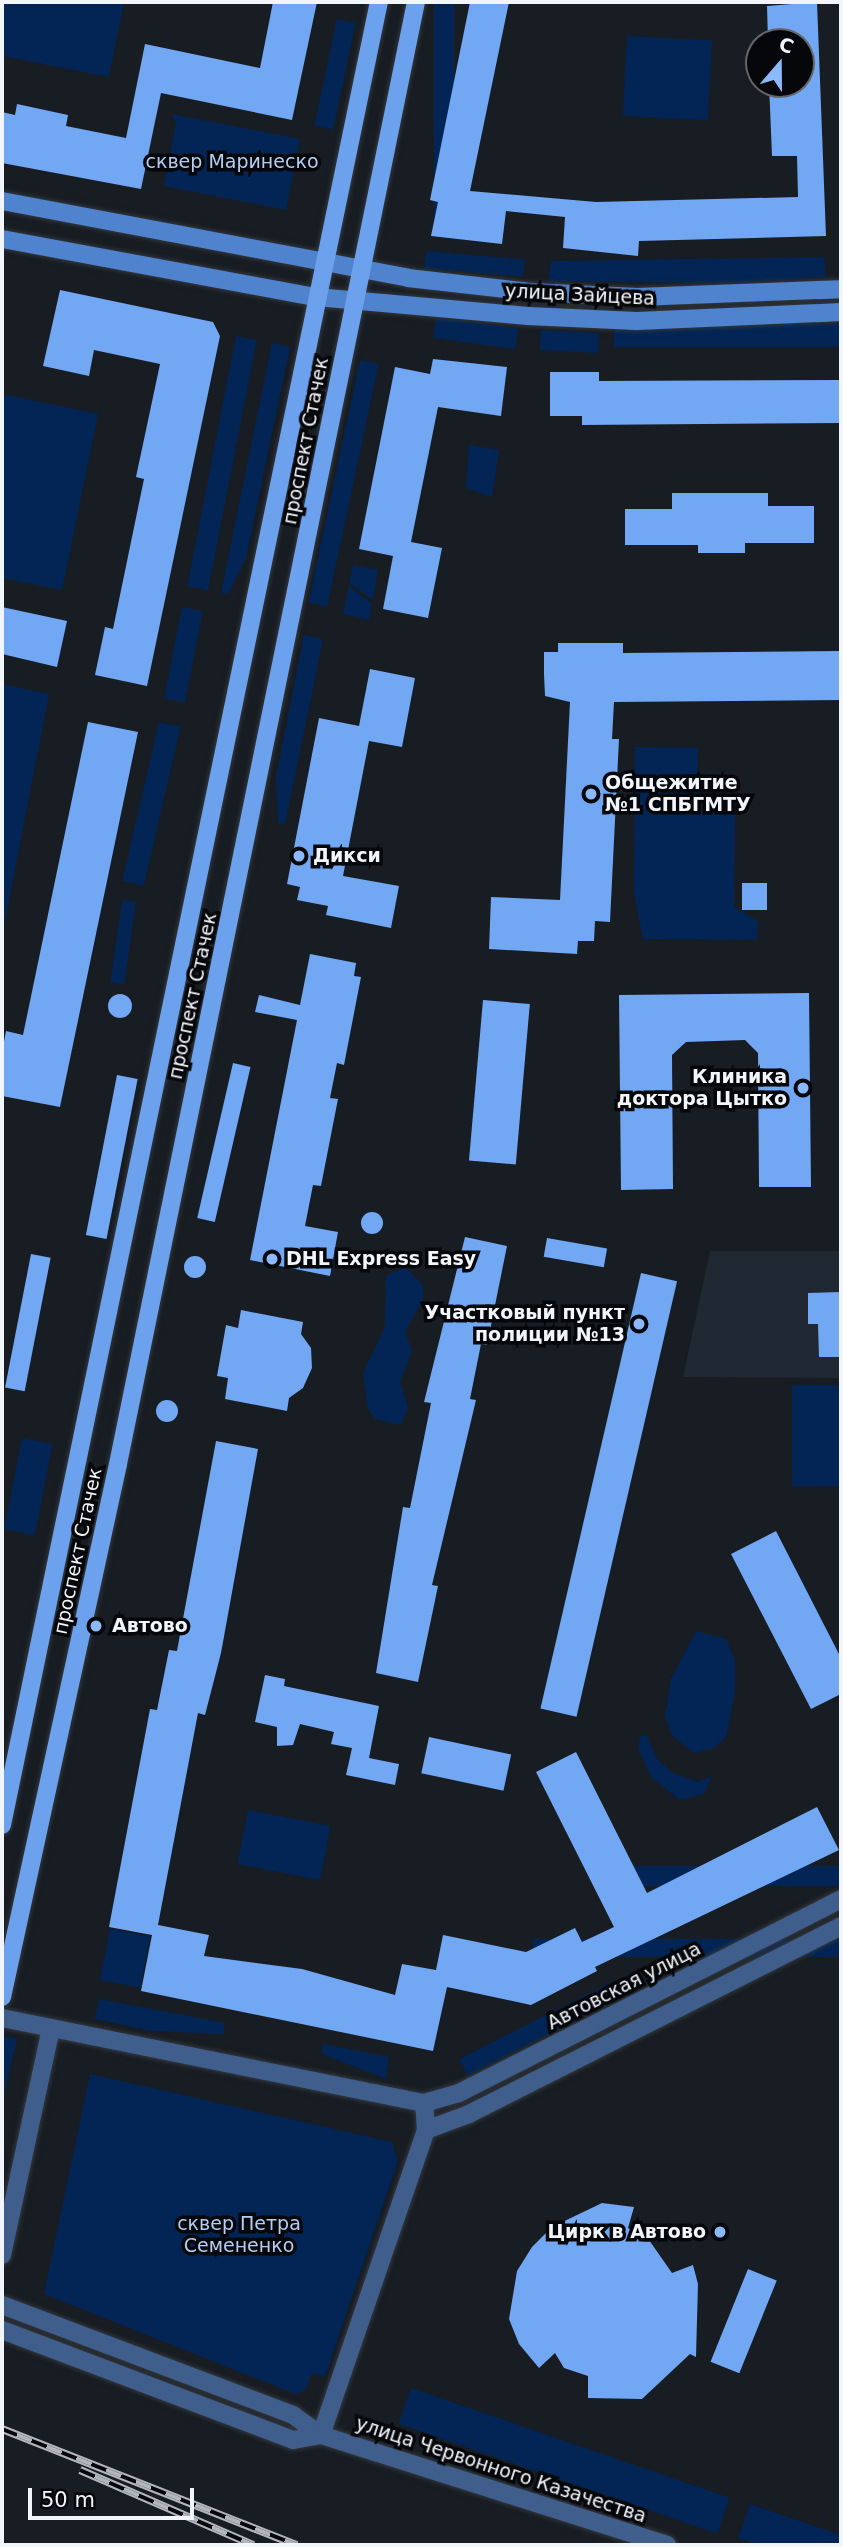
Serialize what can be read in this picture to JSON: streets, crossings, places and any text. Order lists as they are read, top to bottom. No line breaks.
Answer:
{"streets":{"main road":["проспект Стачек"],"street":["улица Зайцева","Автовская улица","улица Червонного Казачества"]},"crossings":[["улица Зайцева","проспект Стачек"]],"parks":["сквер Маринеско","сквер Петра Семененко"],"places":["Общежитие №1 СПБГМТУ","Дикси","Клиника доктора Цытко","DHL Express Easy","Участковый пункт полиции №13","Автово","Цирк в Автово"],"scale_bar":"50 m","north":"top"}
